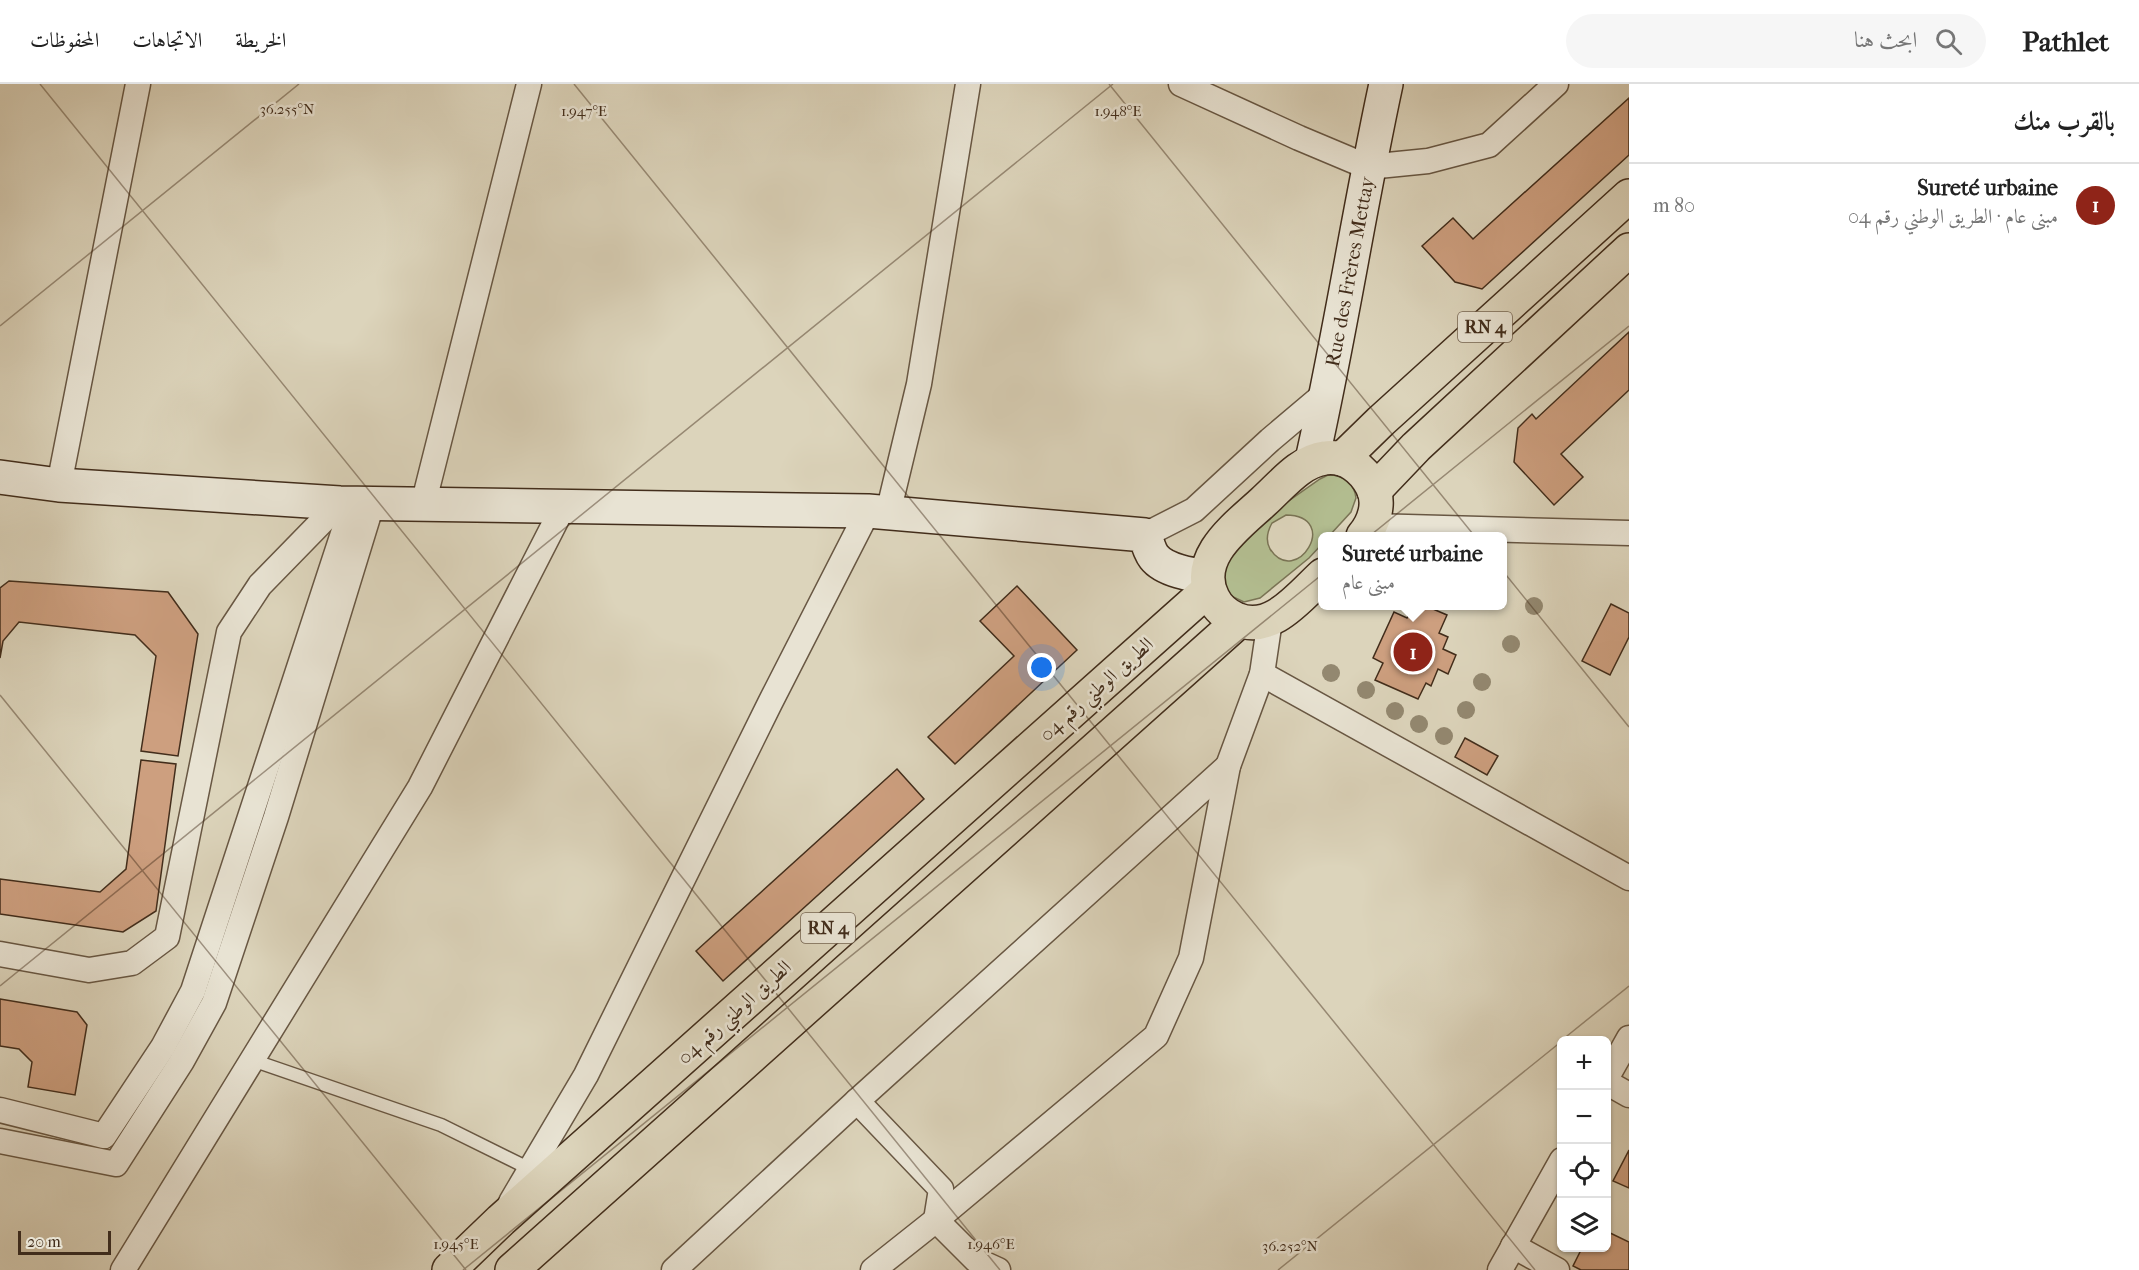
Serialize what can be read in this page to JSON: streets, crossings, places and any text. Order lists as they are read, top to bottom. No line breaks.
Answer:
{"streets":{"highway":["RN 4","الطريق الوطني رقم 04"],"street":["Rue des Frères Mettay"]},"crossings":[["Rue des Frères Mettay","الطريق الوطني رقم 04"]],"scale_bar":"20 m","page":{"header":"Pathlet","search":"ابحث هنا","nav":["الخريطة","الاتجاهات","المحفوظات"],"heading":"بالقرب منك","list":[{"mark":"1","name":"Sureté urbaine","note":"مبنى عام · الطريق الوطني رقم 04","value":"80 m"}],"popup":["Sureté urbaine","مبنى عام"],"pins":"1","map_buttons":["+","−"],"scale":"20 m"},"coordinates":["36.255°N","1.947°E","1.948°E","1.945°E","1.946°E","36.252°N"]}
